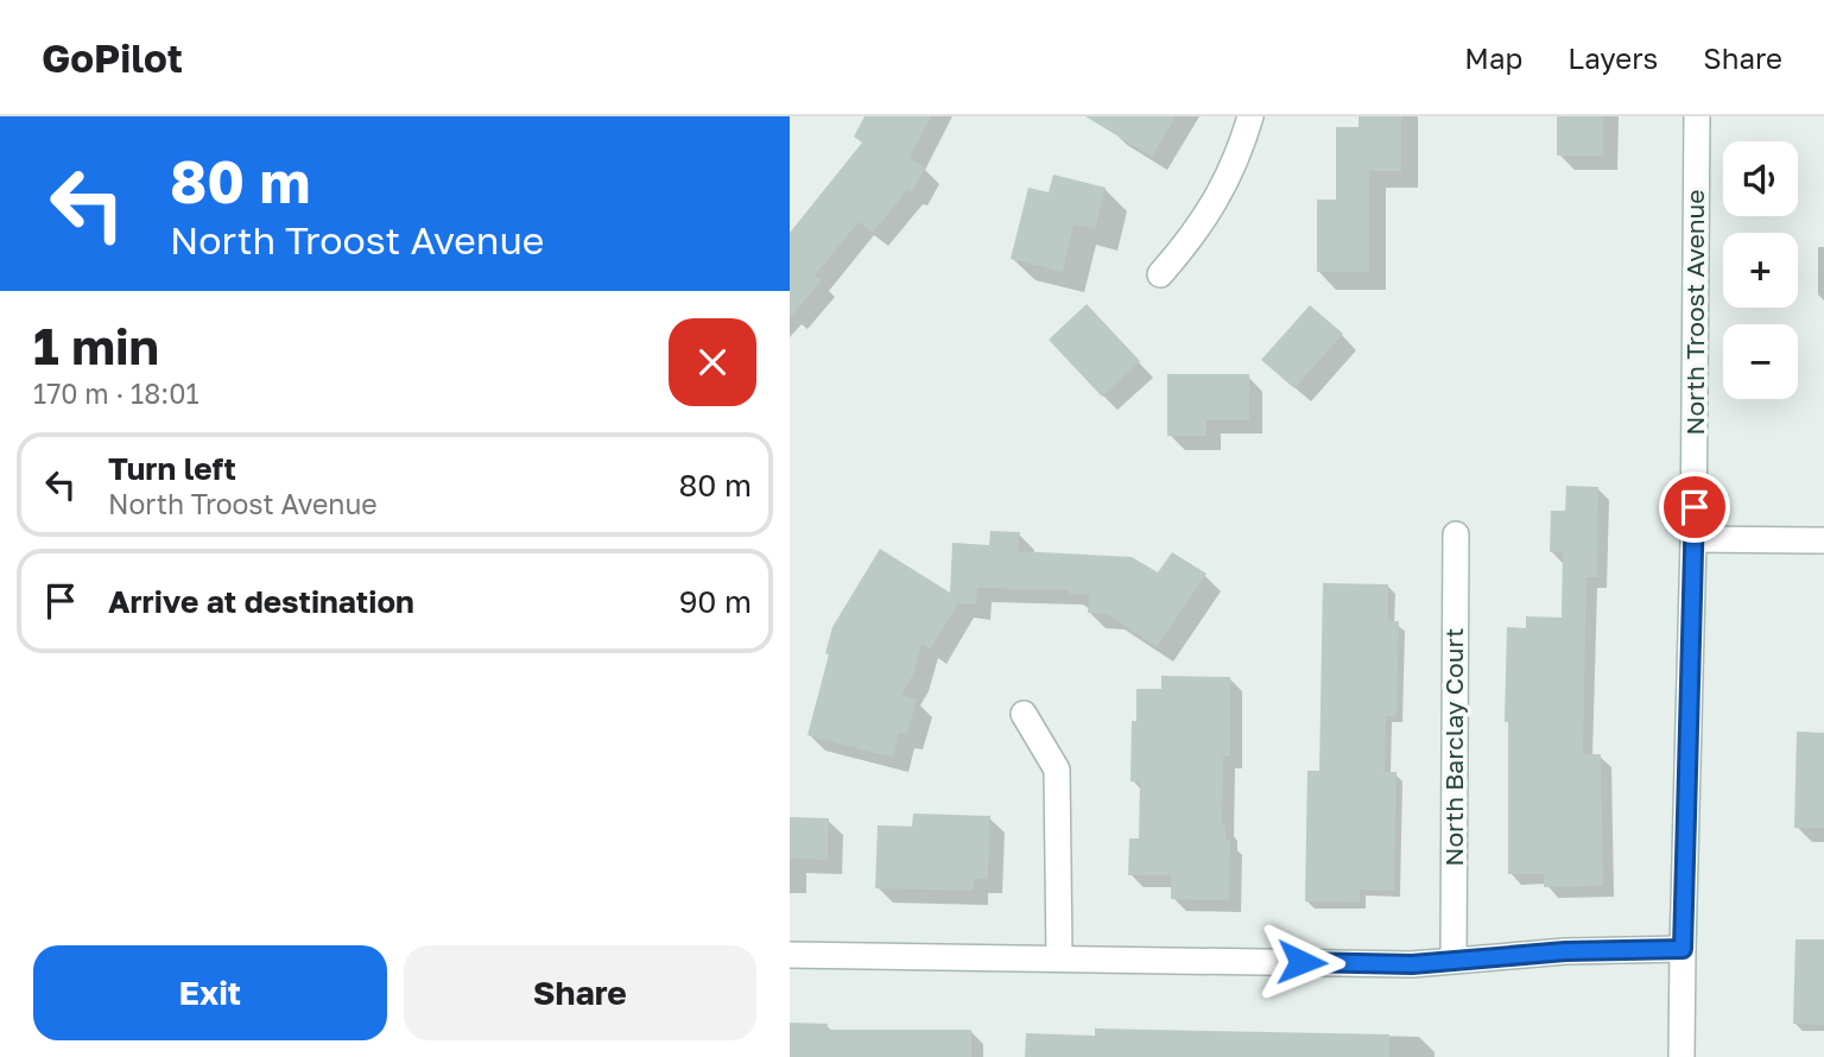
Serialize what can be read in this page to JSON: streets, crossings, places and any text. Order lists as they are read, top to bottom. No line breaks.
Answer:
{"streets":{"street":["North Troost Avenue","North Barclay Court"]},"page":{"header":"GoPilot","nav":["Map","Layers","Share"],"turn":["80 m","North Troost Avenue"],"map_buttons":["+","−"],"heading":["1 min","170 m · 18:01"],"list":[{"name":"Turn left","note":"North Troost Avenue","value":"80 m"},{"name":"Arrive at destination","value":"90 m"}],"buttons":["Exit","Share"]}}
